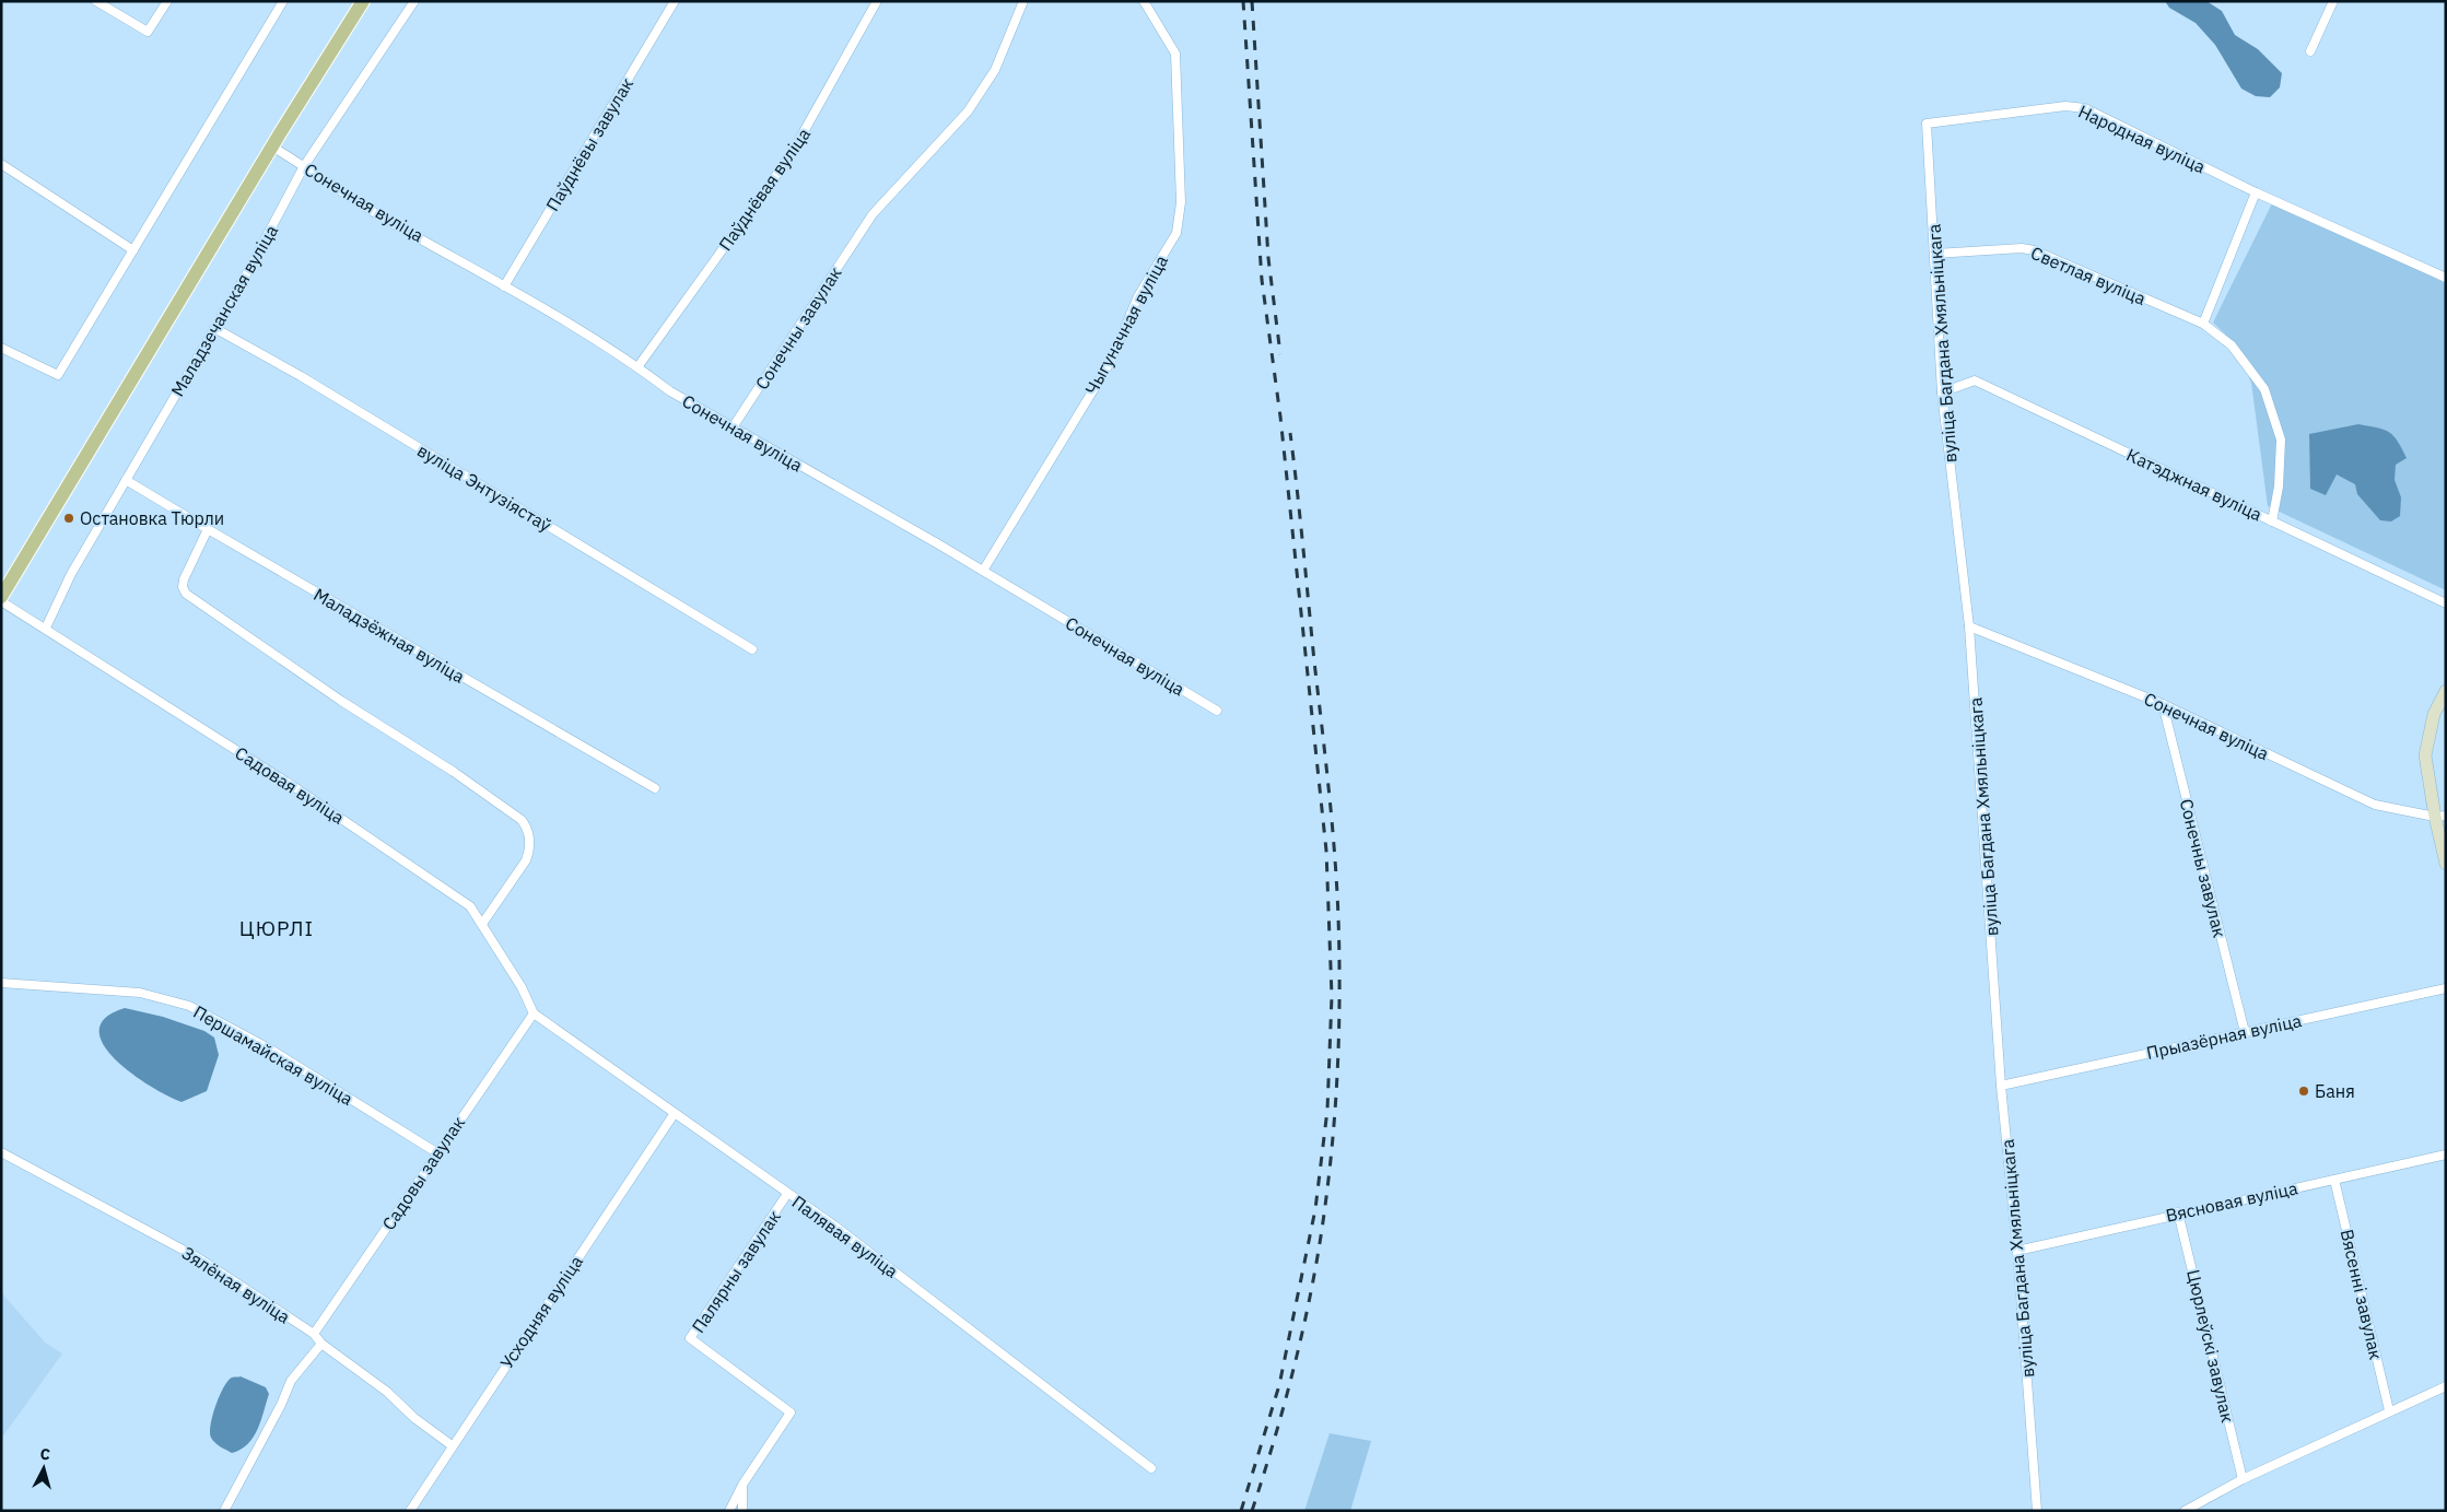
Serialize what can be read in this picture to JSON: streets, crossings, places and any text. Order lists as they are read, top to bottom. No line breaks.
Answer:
{"streets":{"street":["Народная вуліца","Паўднёвы завулак","Паўднёвая вуліца","Сонечная вуліца","Светлая вуліца","Маладзечанская вуліца","Чыгуначная вуліца","Сонечны завулак","вуліца Багдана Хмяльніцкага","Катэджная вуліца","вуліца Энтузіястаў","Маладзёжная вуліца","Садовая вуліца","Прыазёрная вуліца","Першамайская вуліца","Садовы завулак","Вясновая вуліца","Палявая вуліца","Палярны завулак","Зялёная вуліца","Вясенні завулак","Усходняя вуліца","Цюрлеўскі завулак"]},"crossings":[["Народная вуліца","вуліца Багдана Хмяльніцкага"],["Паўднёвы завулак","Сонечная вуліца"],["Паўднёвая вуліца","Сонечная вуліца"],["Сонечная вуліца","Маладзечанская вуліца"],["Сонечная вуліца","Чыгуначная вуліца"],["Сонечная вуліца","Сонечны завулак"],["Сонечная вуліца","вуліца Багдана Хмяльніцкага"],["Светлая вуліца","вуліца Багдана Хмяльніцкага"],["Светлая вуліца","Катэджная вуліца"],["Маладзечанская вуліца","вуліца Энтузіястаў"],["Маладзечанская вуліца","Маладзёжная вуліца"],["Маладзечанская вуліца","Садовая вуліца"],["Сонечны завулак","Прыазёрная вуліца"],["вуліца Багдана Хмяльніцкага","Катэджная вуліца"],["вуліца Багдана Хмяльніцкага","Прыазёрная вуліца"],["вуліца Багдана Хмяльніцкага","Вясновая вуліца"],["Садовая вуліца","Садовы завулак"],["Садовая вуліца","Палявая вуліца"],["Першамайская вуліца","Садовы завулак"],["Садовы завулак","Палявая вуліца"],["Садовы завулак","Зялёная вуліца"],["Вясновая вуліца","Вясенні завулак"],["Вясновая вуліца","Цюрлеўскі завулак"],["Палявая вуліца","Палярны завулак"],["Палявая вуліца","Усходняя вуліца"],["Зялёная вуліца","Усходняя вуліца"]],"districts":["ЦЮРЛІ"],"places":["Остановка Тюрли","Баня"],"north":"top"}
